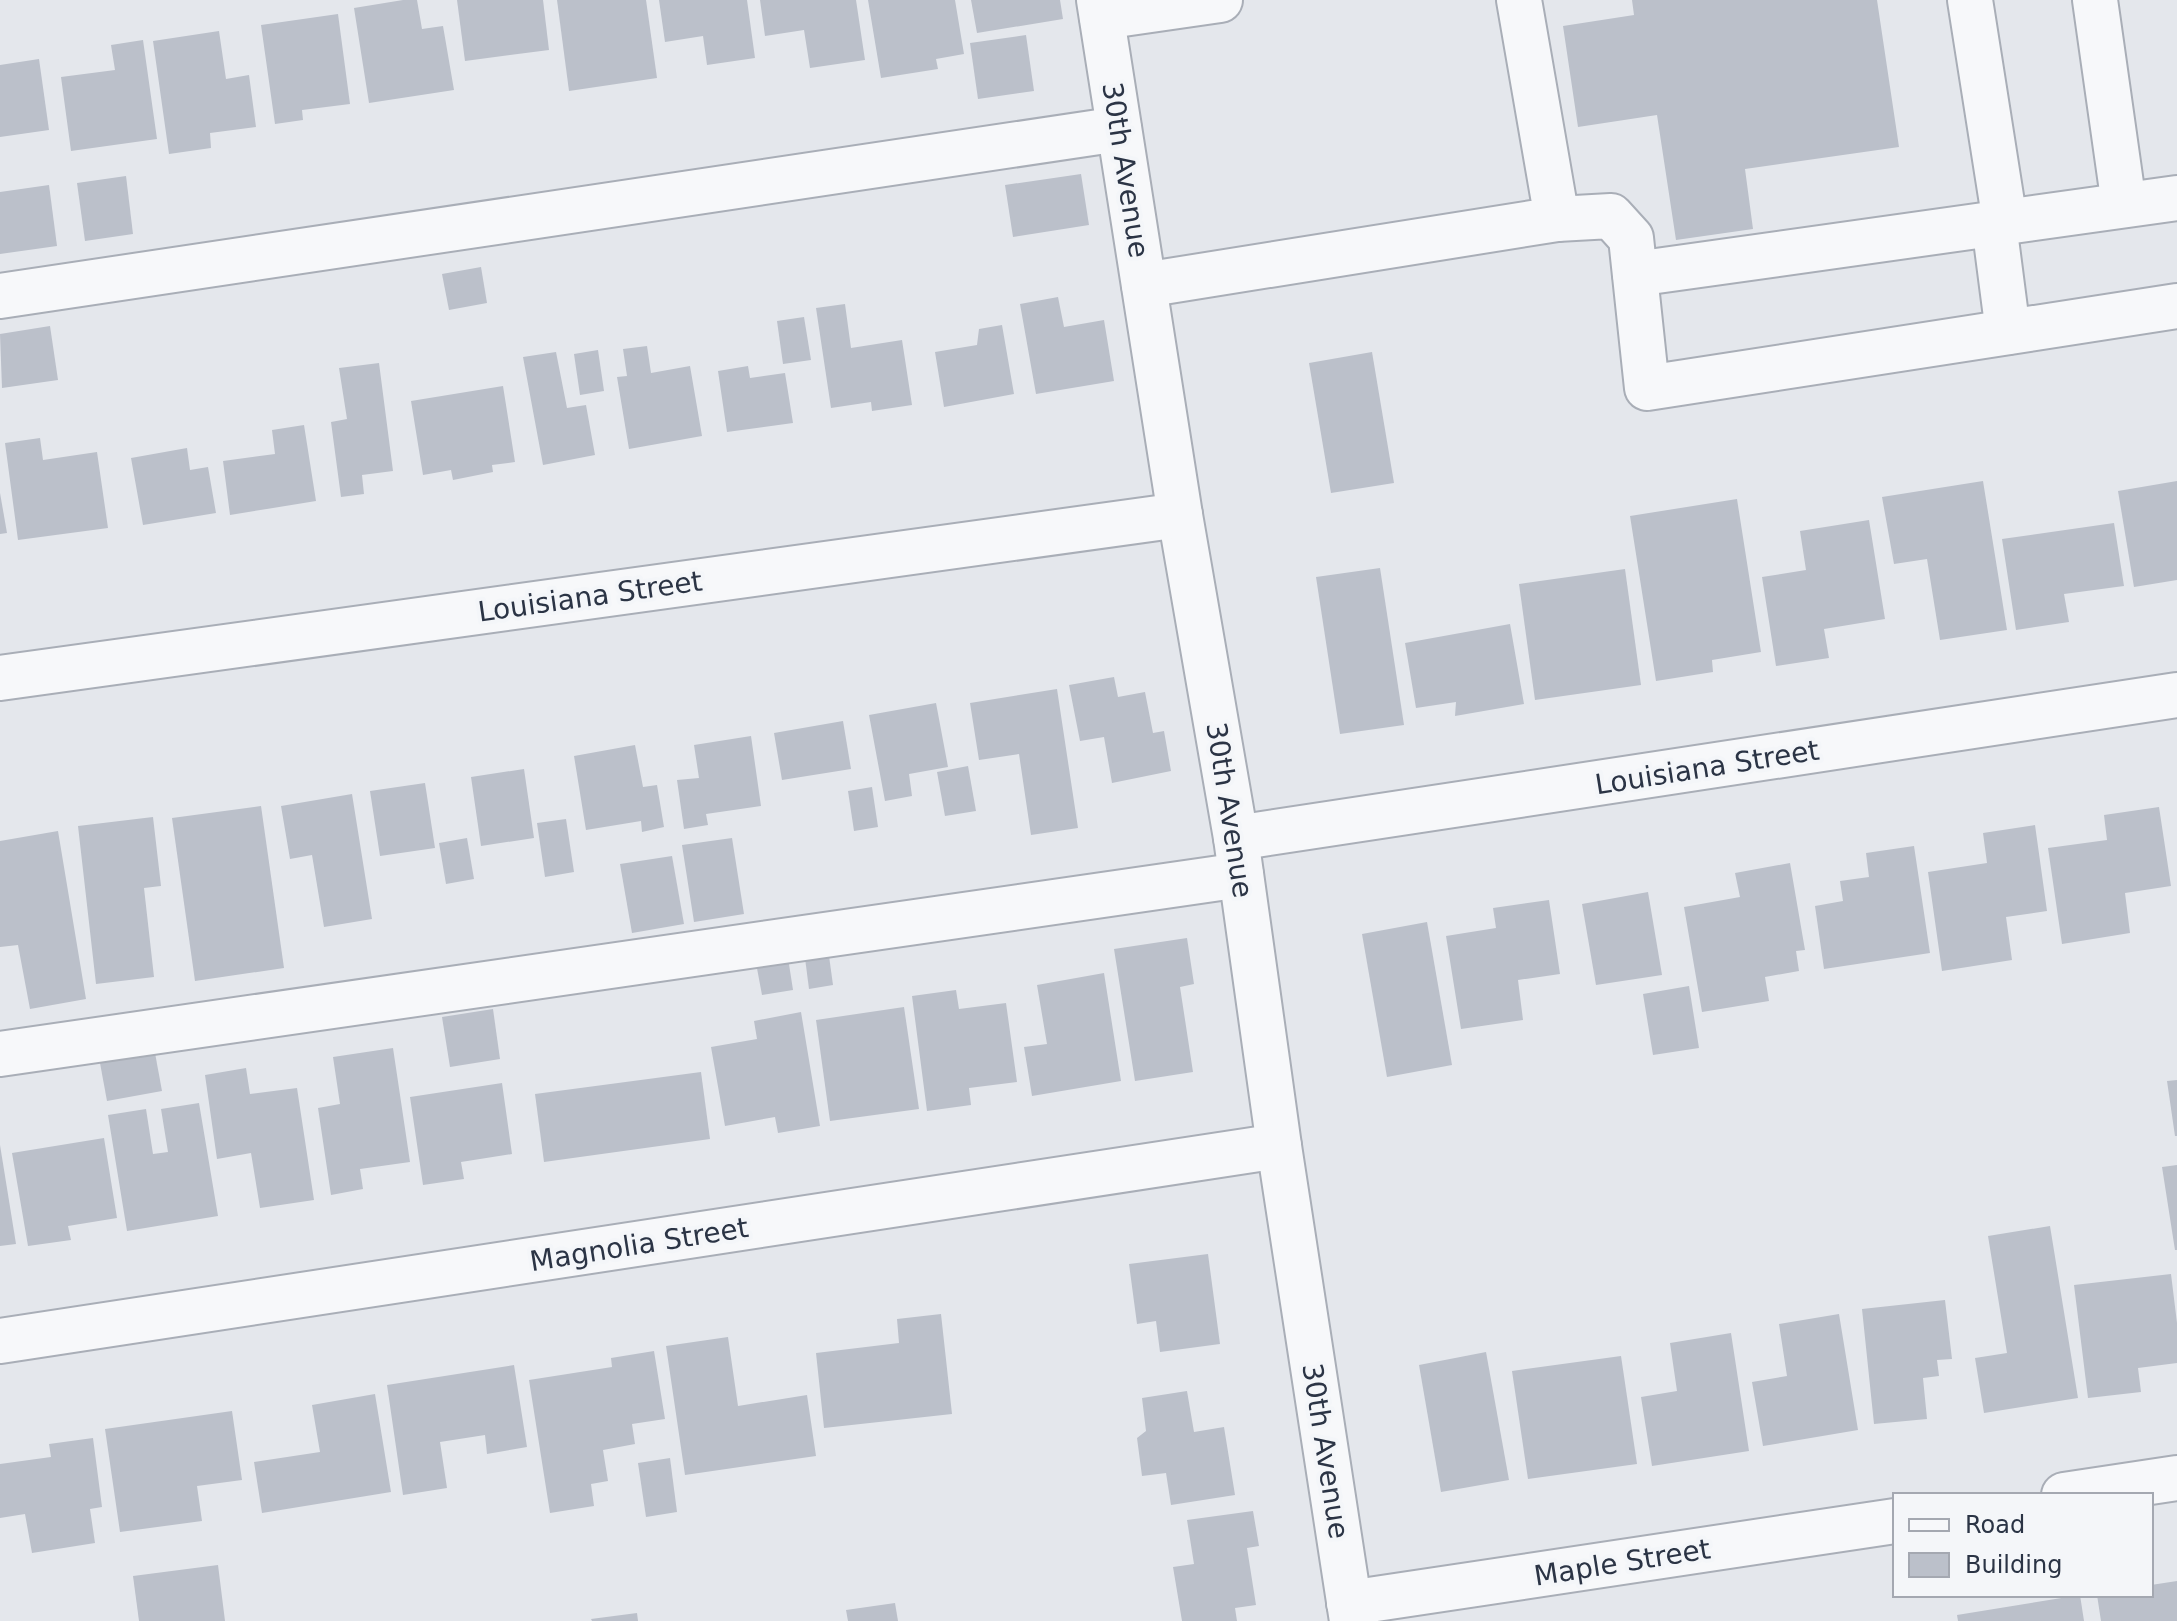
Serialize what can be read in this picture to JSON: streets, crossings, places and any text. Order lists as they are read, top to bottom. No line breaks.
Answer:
{"streets":{"street":["30th Avenue","Louisiana Street","Magnolia Street","Maple Street"]},"crossings":[["30th Avenue","Louisiana Street"],["30th Avenue","Magnolia Street"],["30th Avenue","Maple Street"]],"legend":["Road","Building"]}
